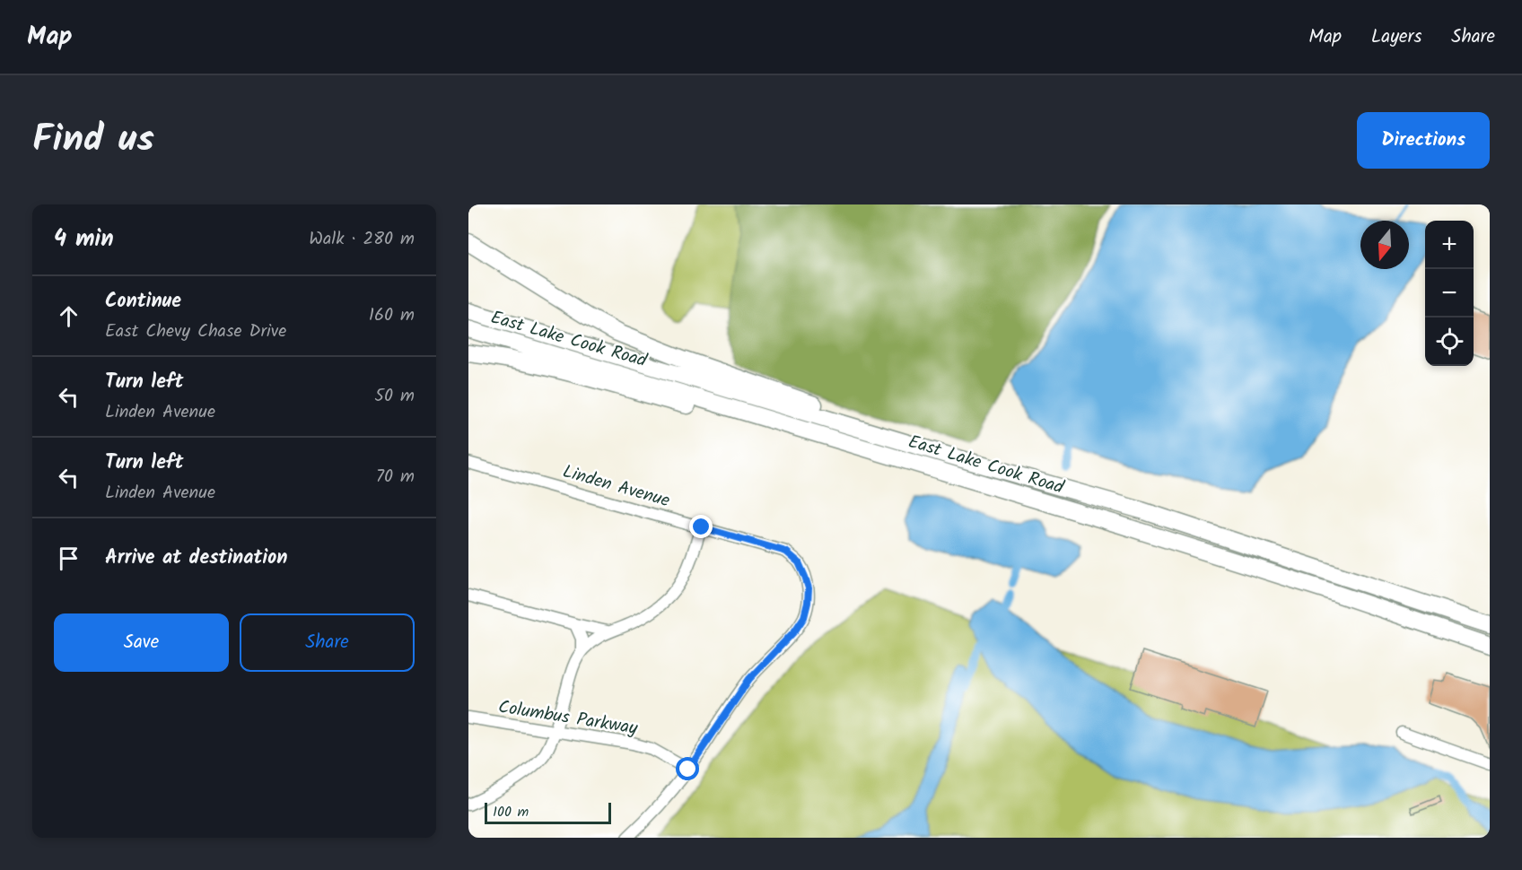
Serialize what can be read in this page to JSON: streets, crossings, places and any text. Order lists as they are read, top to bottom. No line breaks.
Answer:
{"streets":{"main road":["East Lake Cook Road"],"street":["Linden Avenue","Columbus Parkway"]},"crossings":[["Linden Avenue","Columbus Parkway"]],"scale_bar":"100 m","north":"bottom","page":{"header":"Map","nav":["Map","Layers","Share"],"title":"Find us","buttons":["Directions",["Save","Share"]],"heading":["4 min","Walk · 280 m"],"map_buttons":["+","−"],"list":[["Continue","East Chevy Chase Drive","160 m"],["Turn left","Linden Avenue","50 m"],["Turn left","Linden Avenue","70 m"],"Arrive at destination"],"scale":"100 m"}}
